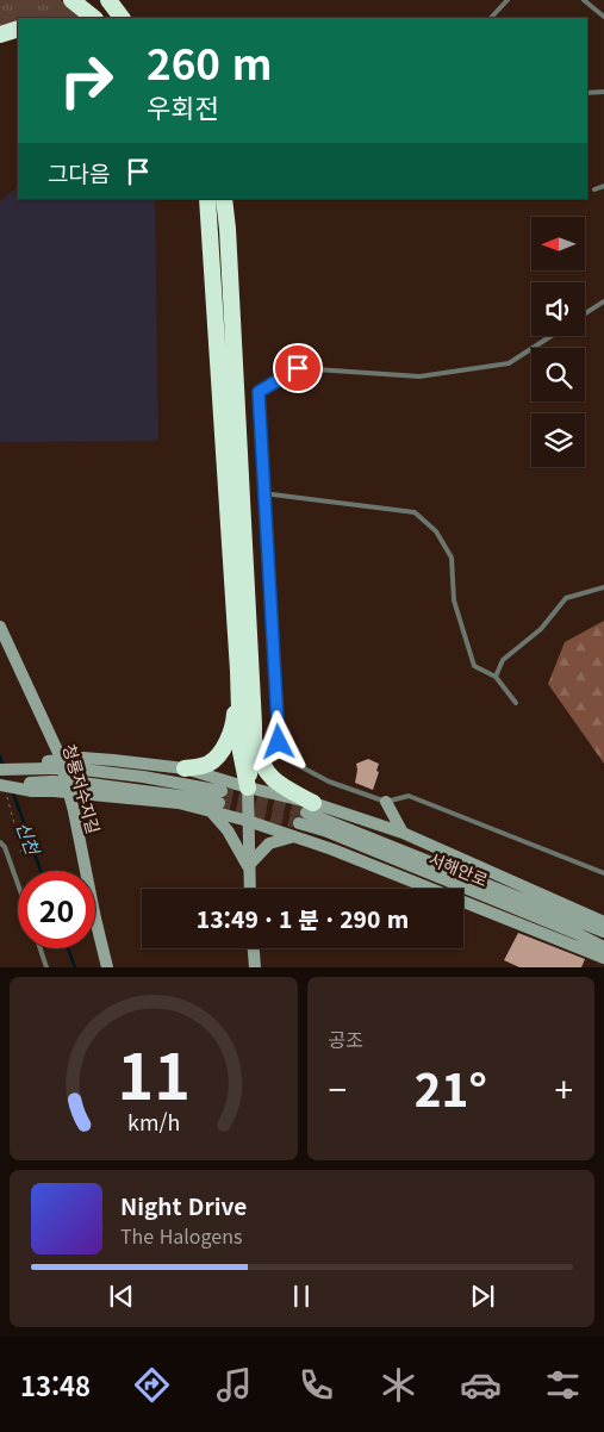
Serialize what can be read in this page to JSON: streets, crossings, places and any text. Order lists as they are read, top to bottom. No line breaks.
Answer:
{"streets":{"main road":["청룡저수지길","서해안로"]},"water":["신천"],"north":"left","page":{"turn":["260 m","우회전"],"then":"그다음","limit":"20","trip":"13:49 · 1 분 · 290 m","tile":"공조","heat":["−","21°","+"],"song":["Night Drive","The Halogens"],"tabs":"13:48","gauge":["11","km/h"]}}
